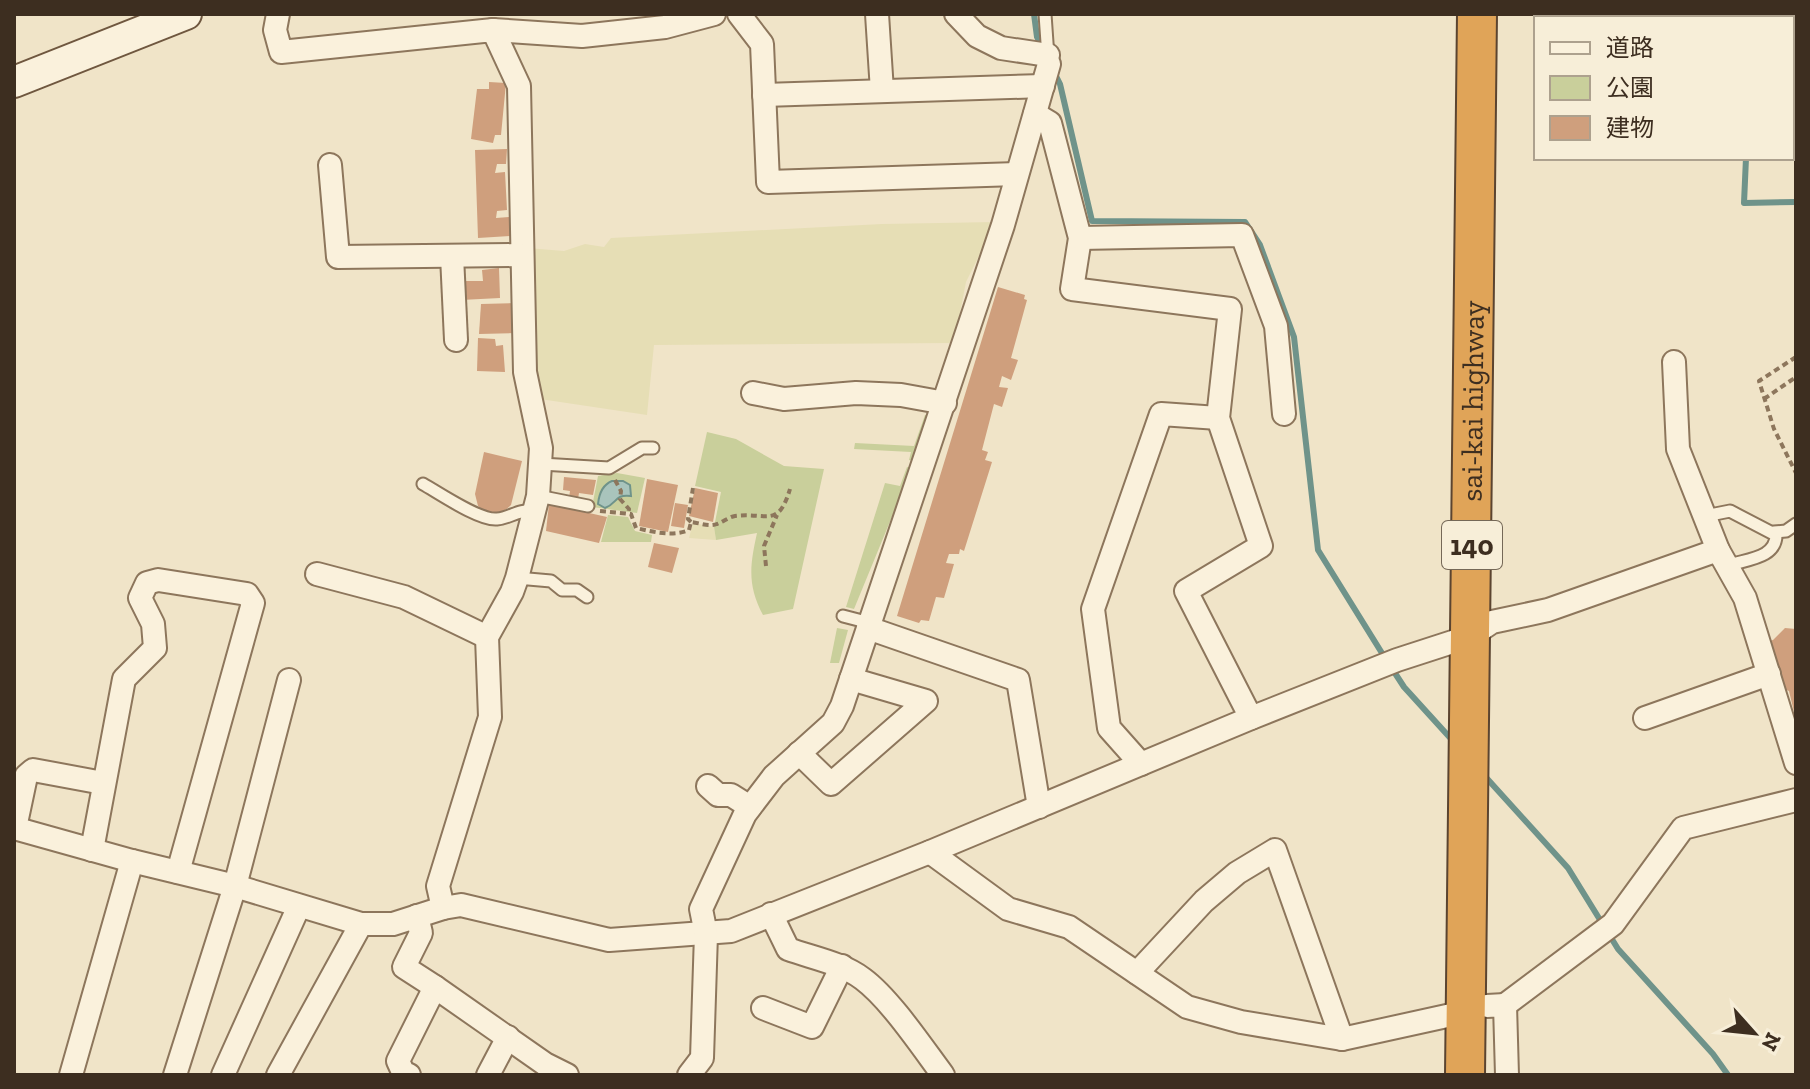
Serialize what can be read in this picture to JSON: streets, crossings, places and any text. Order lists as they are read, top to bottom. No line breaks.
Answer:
{"streets":{"highway":["sai-kai highway","140"]},"legend":["道路","公園","建物"],"north":"bottom right"}
